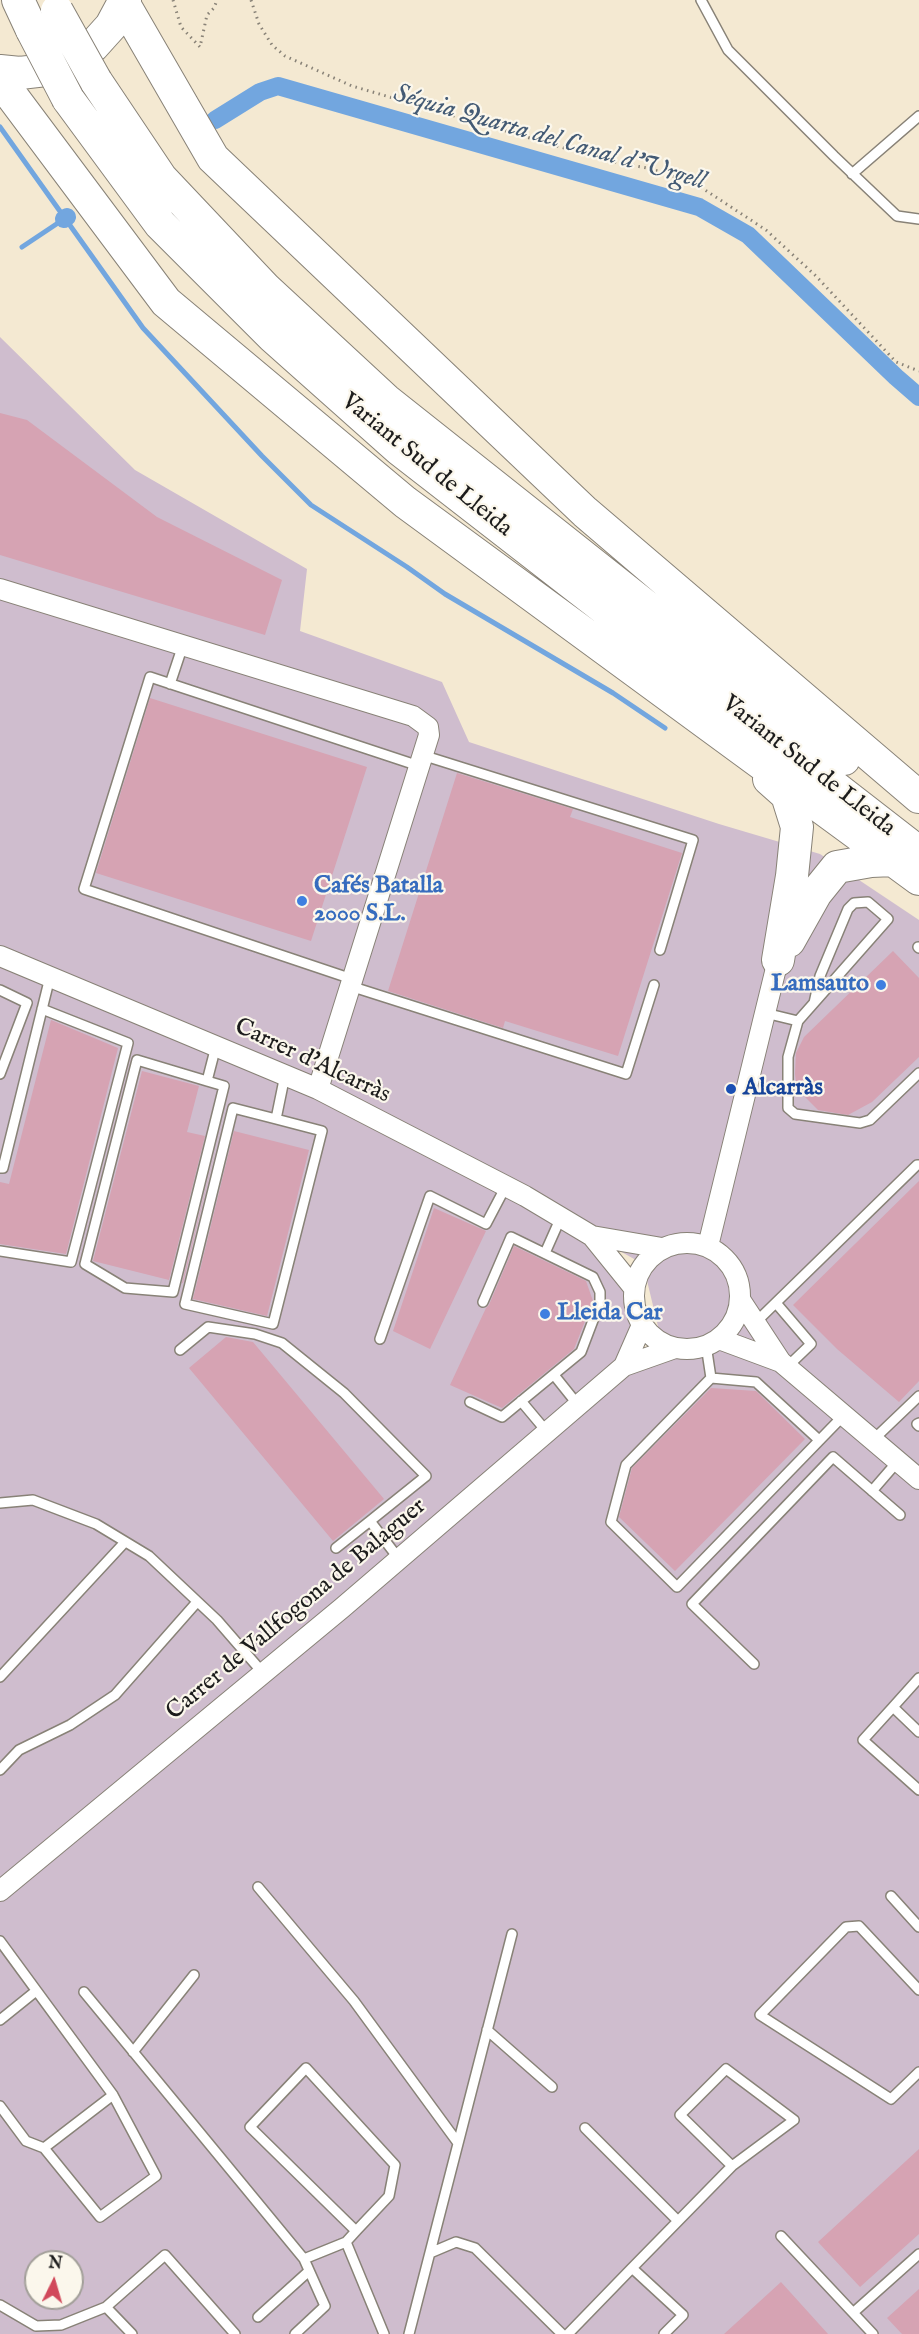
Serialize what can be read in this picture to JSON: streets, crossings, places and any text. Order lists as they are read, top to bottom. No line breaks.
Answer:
{"streets":{"highway":["Variant Sud de Lleida"],"street":["Carrer d'Alcarràs","Carrer de Vallfogona de Balaguer"]},"water":["Séquia Quarta del Canal d'Urgell"],"places":["Cafés Batalla 2000 S.L.","Lamsauto","Alcarràs","Lleida Car"],"north":"top"}
